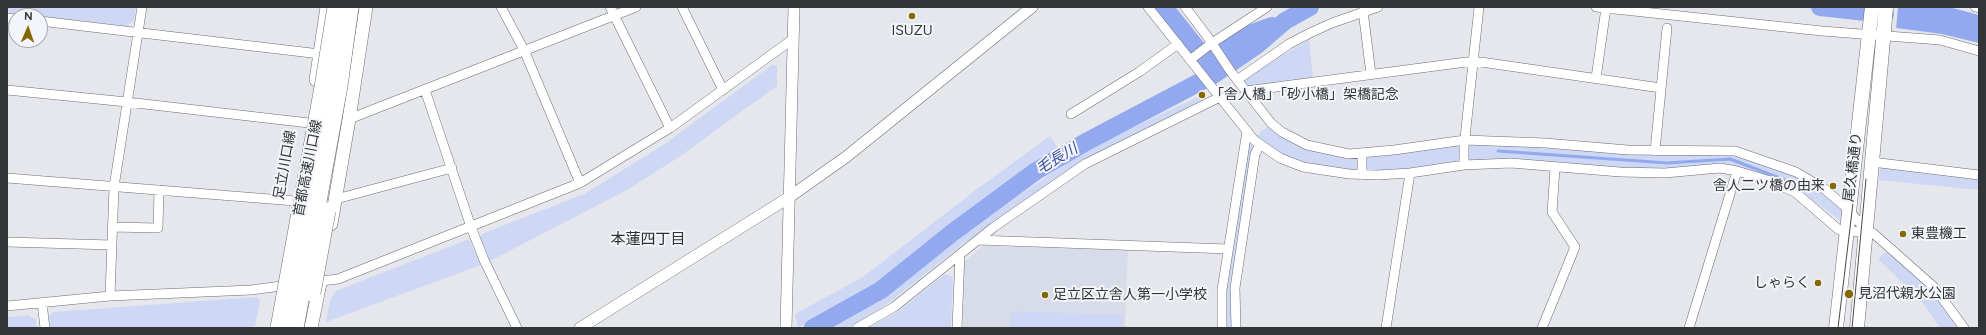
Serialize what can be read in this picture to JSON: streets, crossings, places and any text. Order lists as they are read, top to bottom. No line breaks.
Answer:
{"streets":{"highway":["首都高速川口線"],"main road":["足立川口線","尾久橋通り"]},"districts":["本蓮四丁目"],"water":["毛長川"],"places":["ISUZU","「舎人橋」「砂小橋」架橋記念","舎人二ツ橋の由来","東豊機工","しゃらく","見沼代親水公園","足立区立舎人第一小学校"],"north":"top"}
